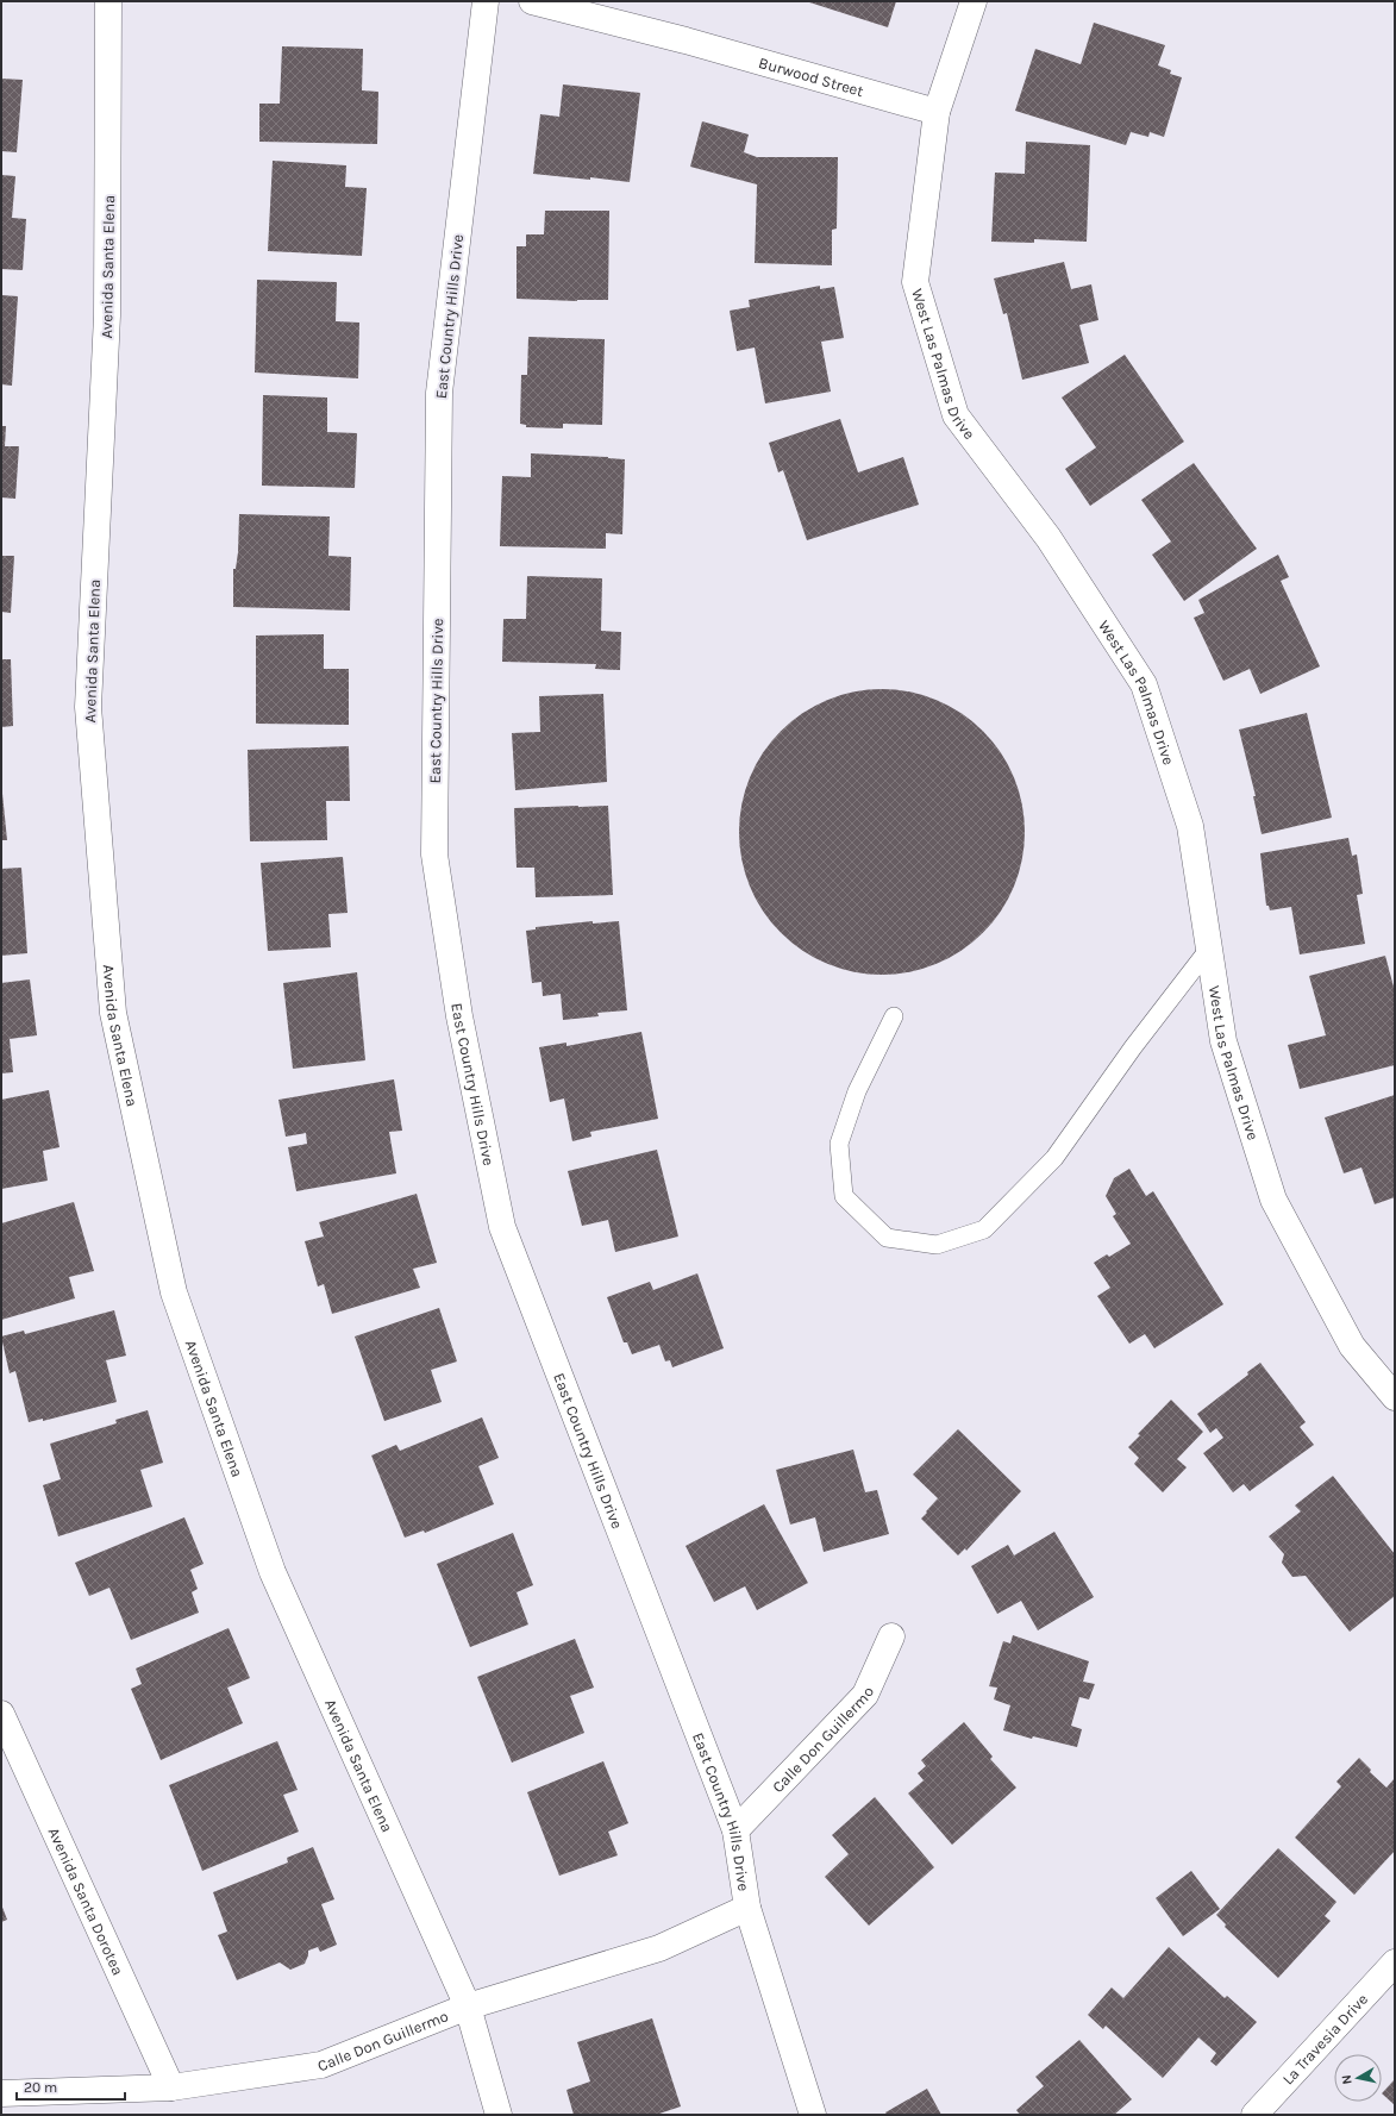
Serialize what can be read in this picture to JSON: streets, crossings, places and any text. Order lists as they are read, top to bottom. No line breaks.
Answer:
{"streets":{"street":["Burwood Street","Avenida Santa Elena","East Country Hills Drive","West Las Palmas Drive","Calle Don Guillermo","Avenida Santa Dorotea","La Travesia Drive"]},"crossings":[["Burwood Street","West Las Palmas Drive"],["Avenida Santa Elena","Calle Don Guillermo"],["East Country Hills Drive","Calle Don Guillermo"],["Calle Don Guillermo","Avenida Santa Dorotea"]],"scale_bar":"20 m","north":"left"}
